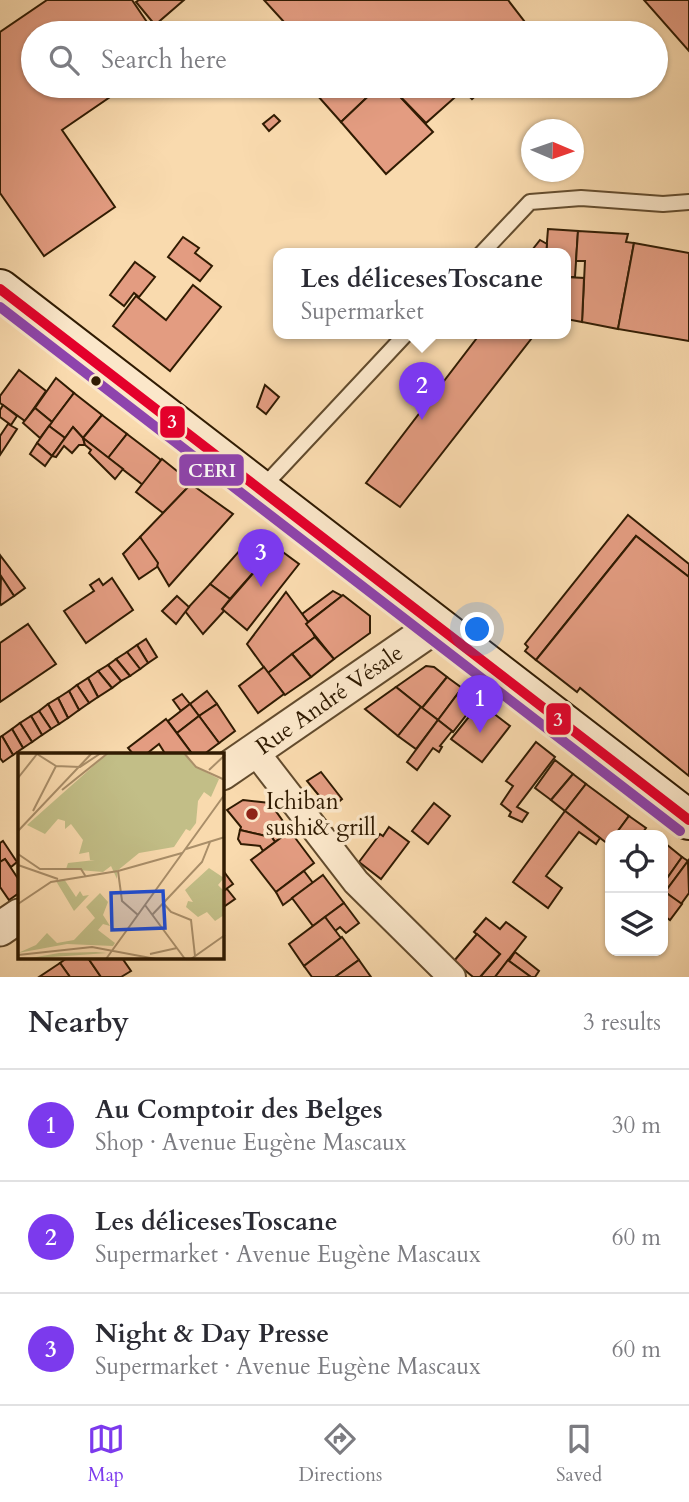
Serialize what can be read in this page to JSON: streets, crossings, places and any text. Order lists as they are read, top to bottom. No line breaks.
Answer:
{"streets":{"street":["Rue André Vésale"]},"places":["Ichiban sushi& grill"],"lines":["transit line 3","transit line CERI"],"north":"right","page":{"search":"Search here","popup":["Les délicesesToscane","Supermarket"],"pins":["2","3","1"],"heading":["Nearby","3 results"],"list":[{"mark":"1","name":"Au Comptoir des Belges","note":"Shop · Avenue Eugène Mascaux","value":"30 m"},{"mark":"2","name":"Les délicesesToscane","note":"Supermarket · Avenue Eugène Mascaux","value":"60 m"},{"mark":"3","name":"Night & Day Presse","note":"Supermarket · Avenue Eugène Mascaux","value":"60 m"}],"nav":["Map","Directions","Saved"]}}
